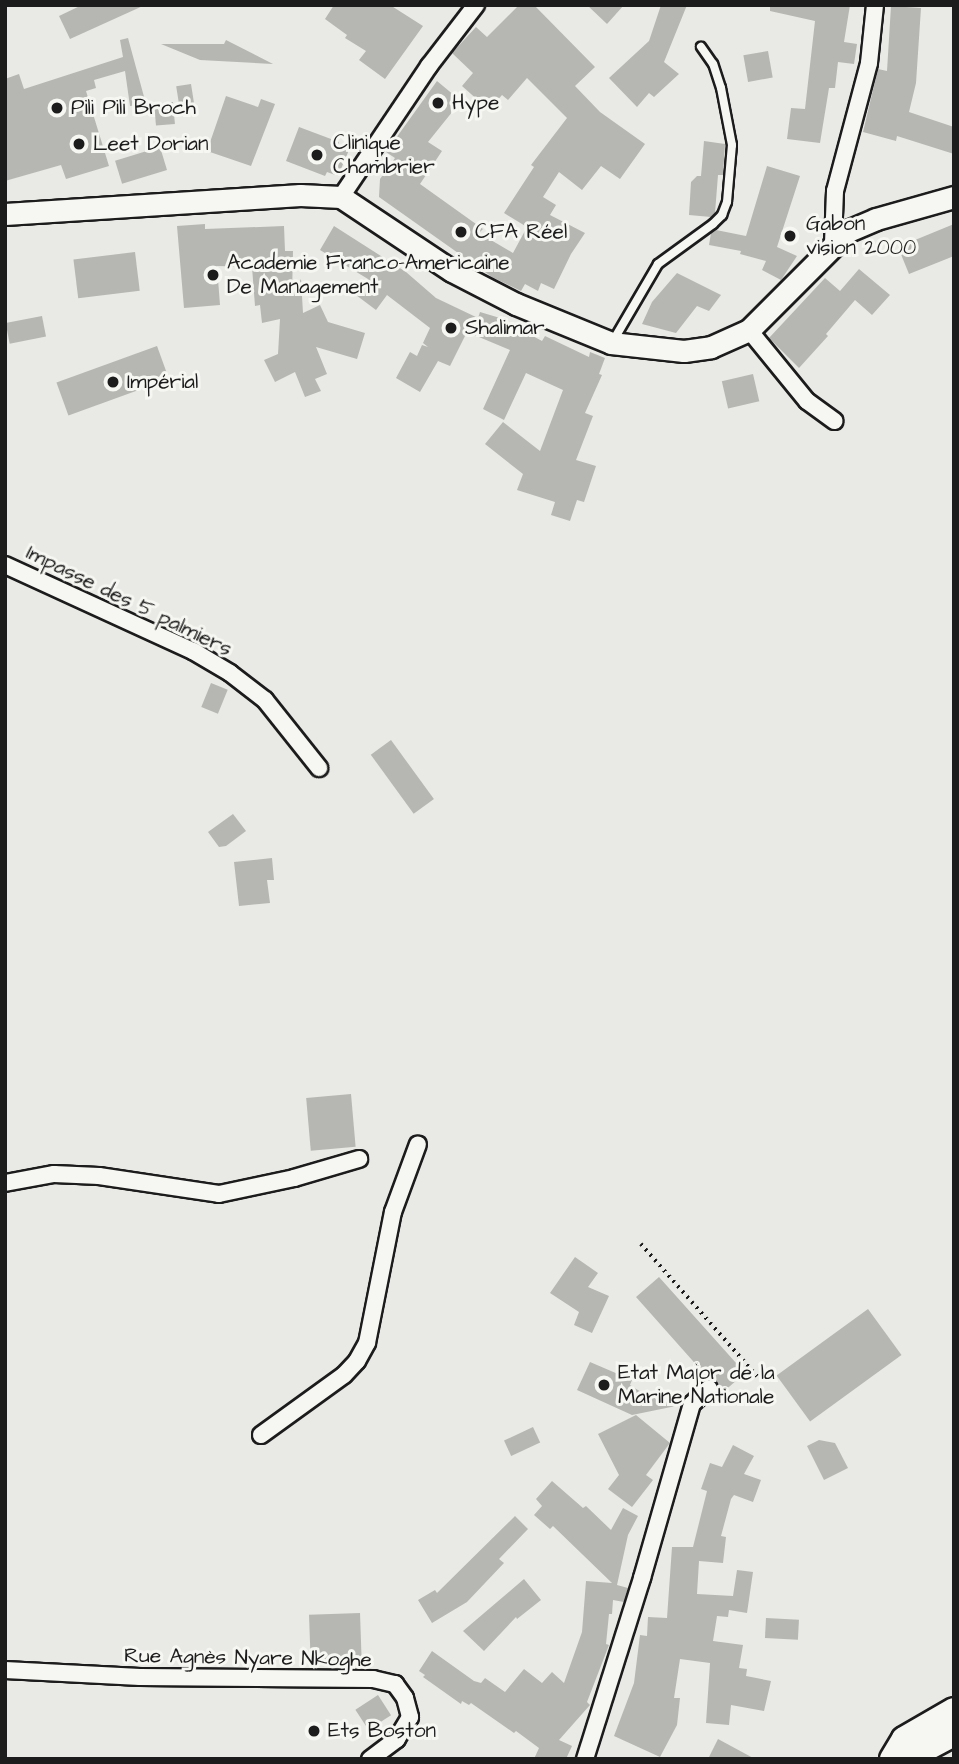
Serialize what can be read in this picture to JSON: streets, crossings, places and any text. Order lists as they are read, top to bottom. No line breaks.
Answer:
{"streets":{"street":["Impasse des 5 palmiers","Rue Agnès Nyare Nkoghe"]},"places":["Hype","Pili Pili Broch","Leet Dorian","Clinique Chambrier","CFA Réel","Gabon vision 2000","Academie Franco-Americaine De Management","Shalimar","Impérial","Etat Major de la Marine Nationale","Ets Boston"]}
